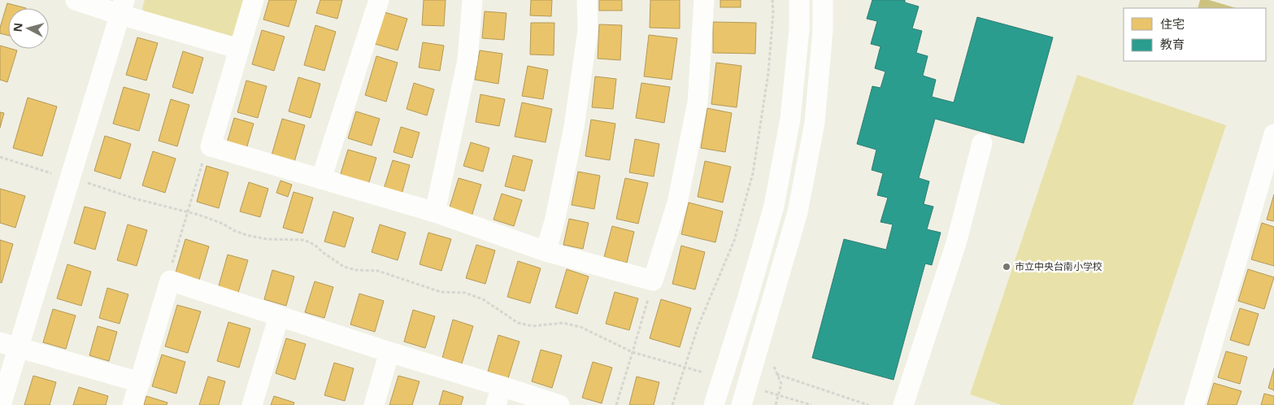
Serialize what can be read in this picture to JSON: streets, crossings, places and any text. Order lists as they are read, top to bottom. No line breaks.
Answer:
{"places":["市立中央台南小学校"],"legend":["住宅","教育"],"north":"left"}
